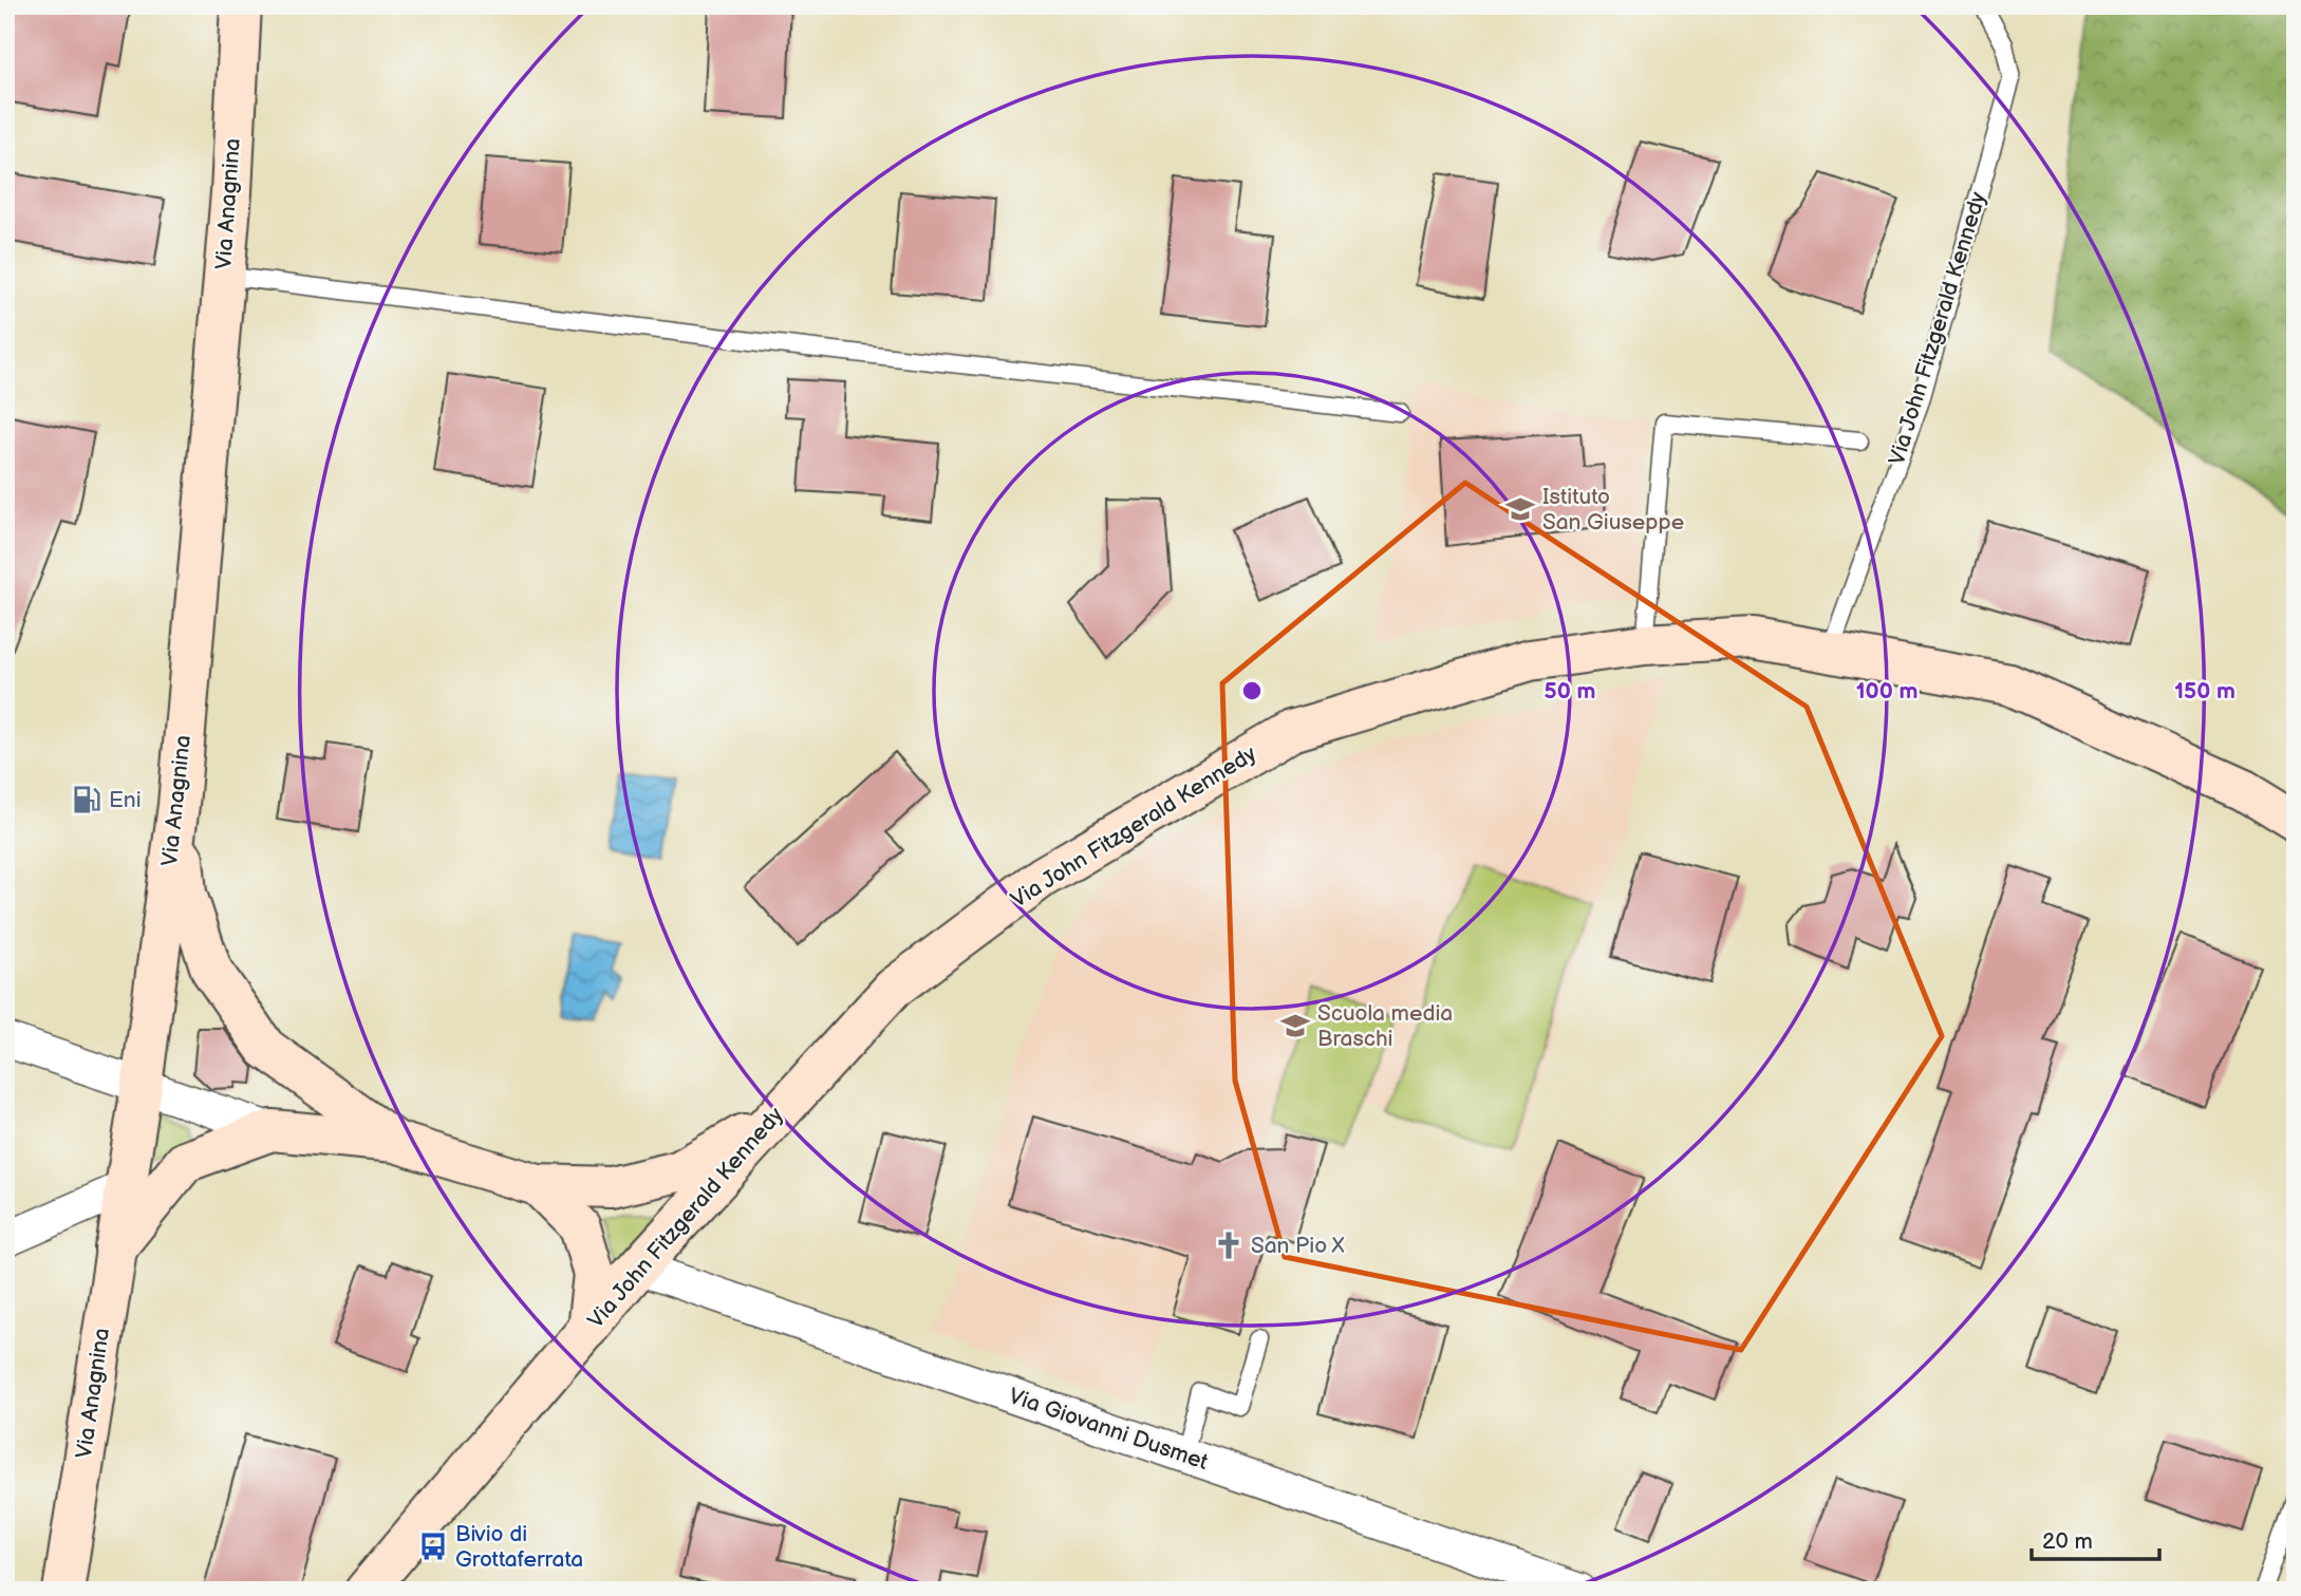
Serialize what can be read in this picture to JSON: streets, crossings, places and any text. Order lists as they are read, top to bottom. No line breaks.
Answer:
{"streets":{"main road":["Via Anagnina","Via John Fitzgerald Kennedy"],"street":["Via Giovanni Dusmet"]},"crossings":[["Via John Fitzgerald Kennedy","Via Giovanni Dusmet"]],"places":{"school or university":["Istituto San Giuseppe","Scuola media Braschi"],"fuel station":["Eni"],"church":["San Pio X"],"bus stop":["Bivio di Grottaferrata"]},"scale_bar":"20 m","rings":["50 m","100 m","150 m"]}
